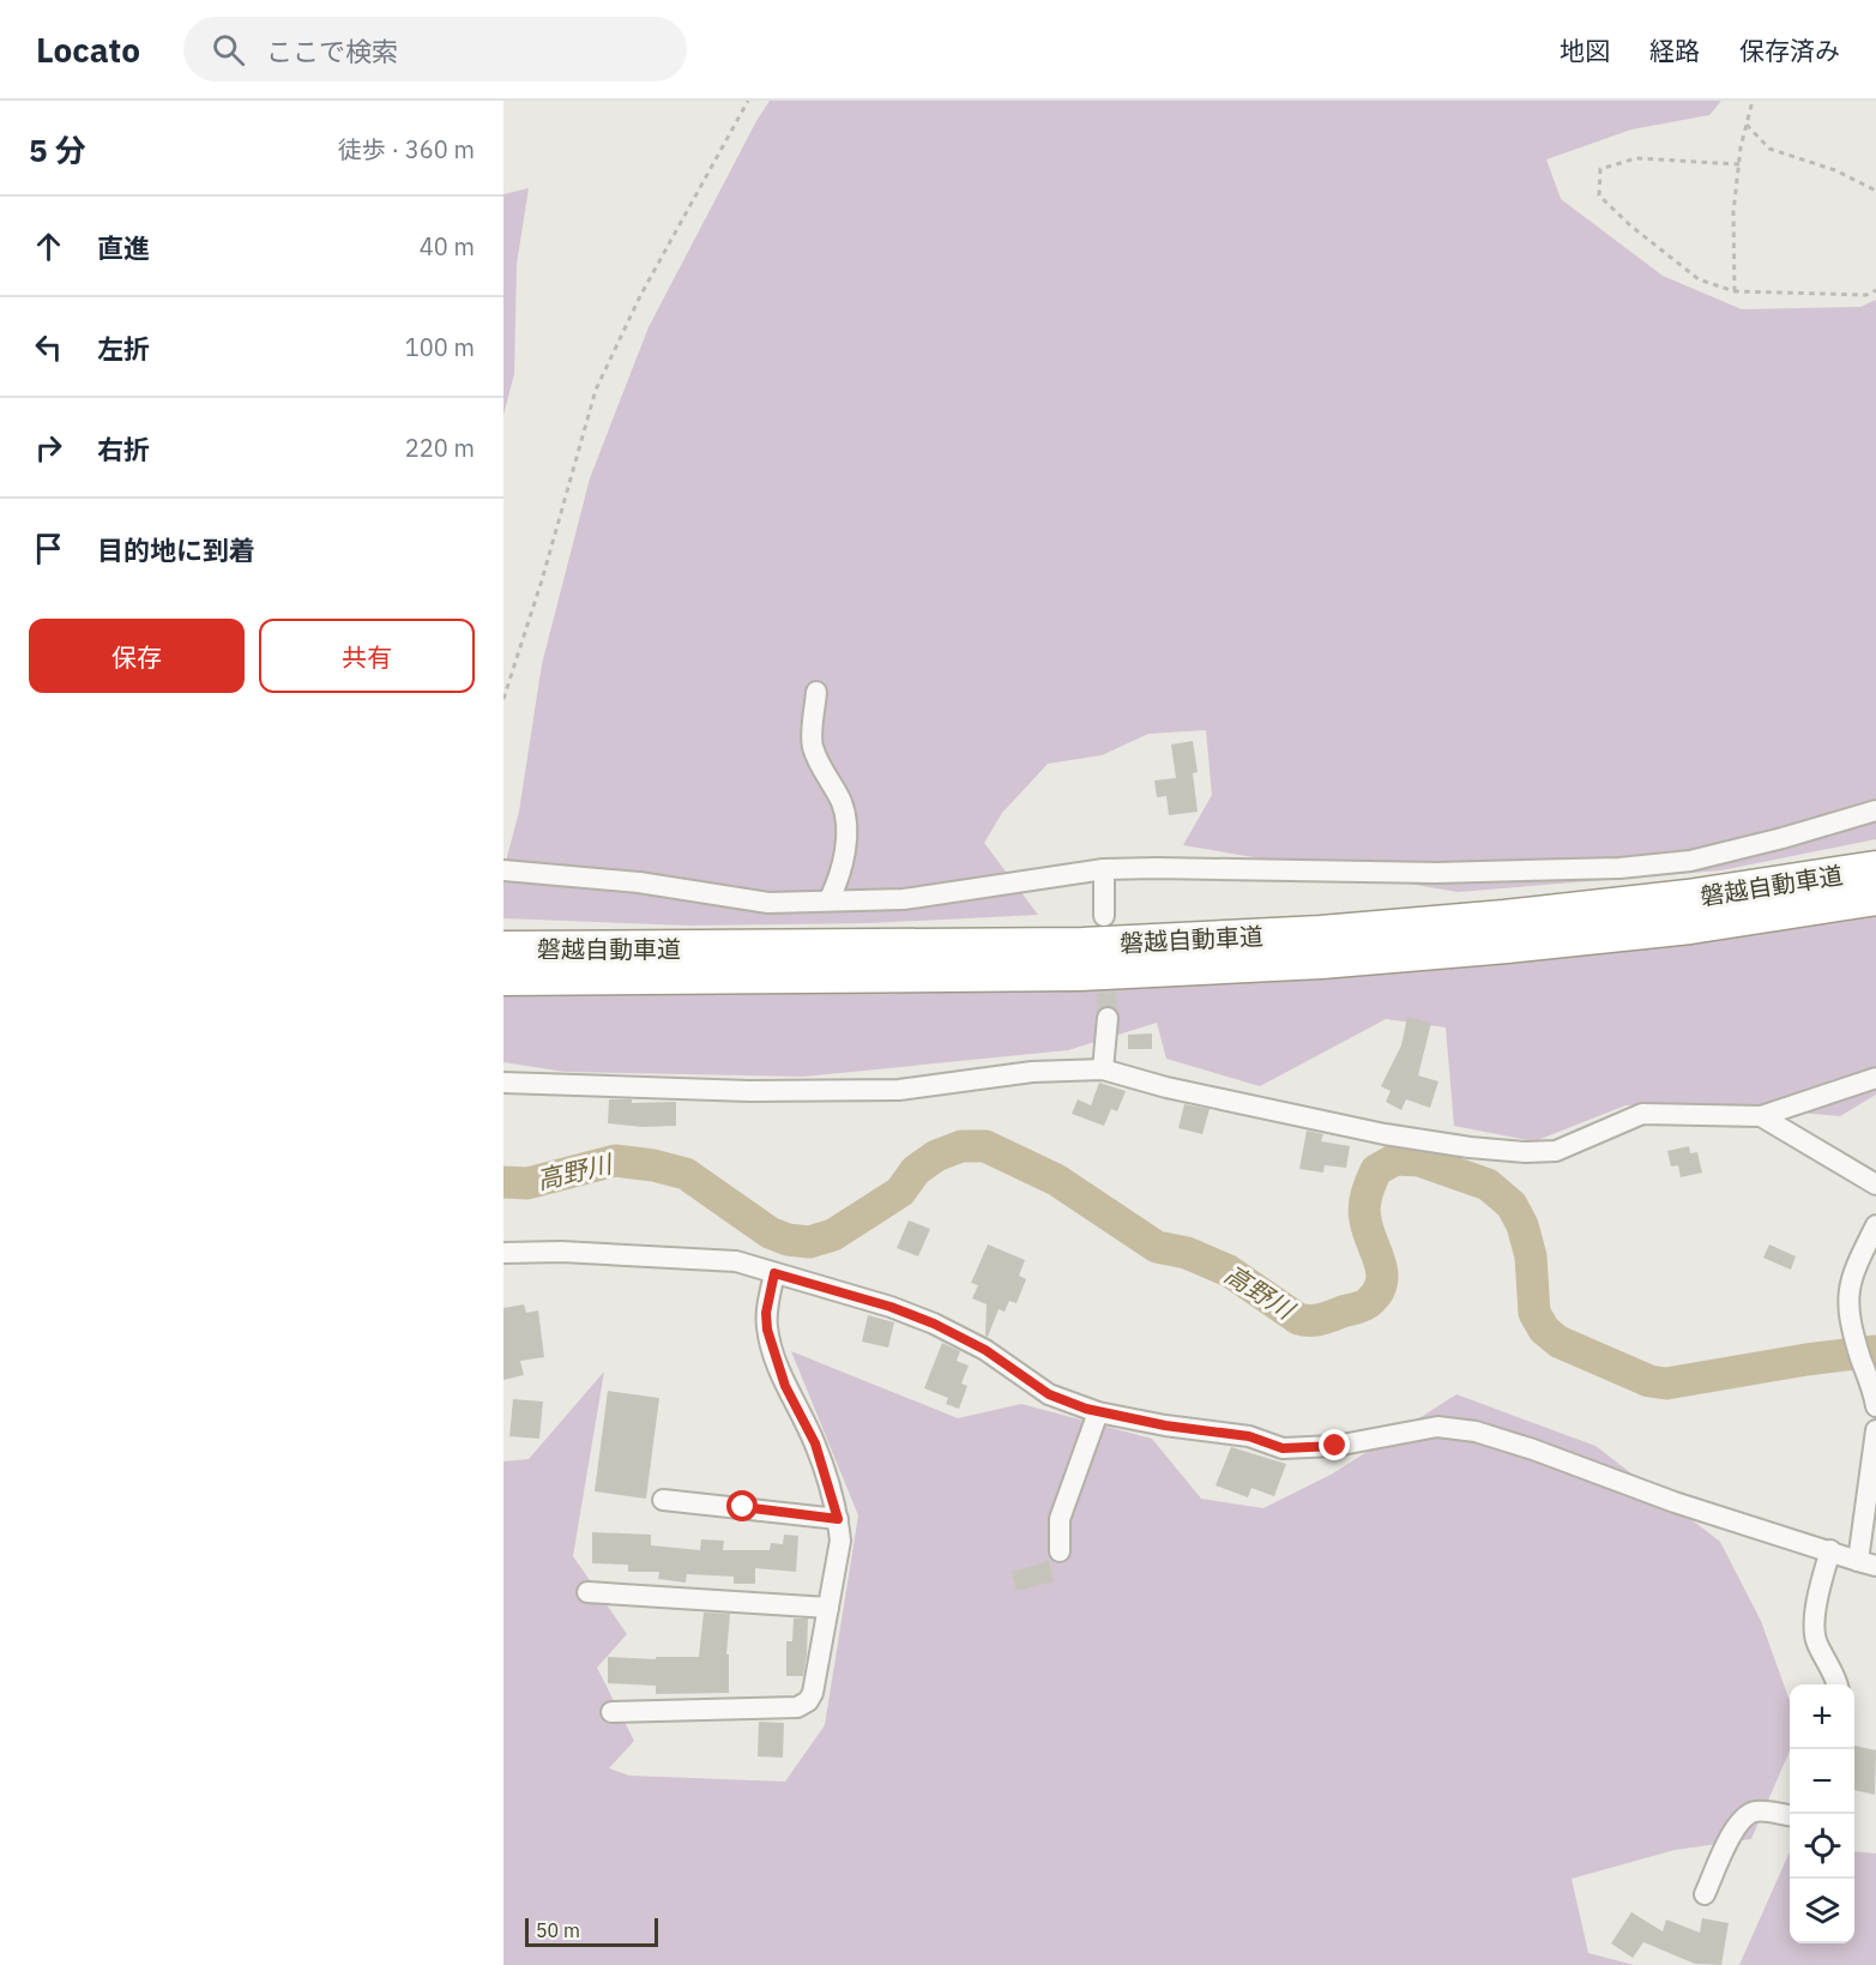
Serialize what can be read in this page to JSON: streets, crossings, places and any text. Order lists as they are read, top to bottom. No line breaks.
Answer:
{"streets":{"highway":["磐越自動車道"]},"water":["高野川"],"scale_bar":"50 m","page":{"header":"Locato","search":"ここで検索","nav":["地図","経路","保存済み"],"heading":["5 分","徒歩 · 360 m"],"list":[["直進","40 m"],["左折","100 m"],["右折","220 m"],"目的地に到着"],"buttons":["保存","共有"],"map_buttons":["+","−"],"scale":"50 m"}}
